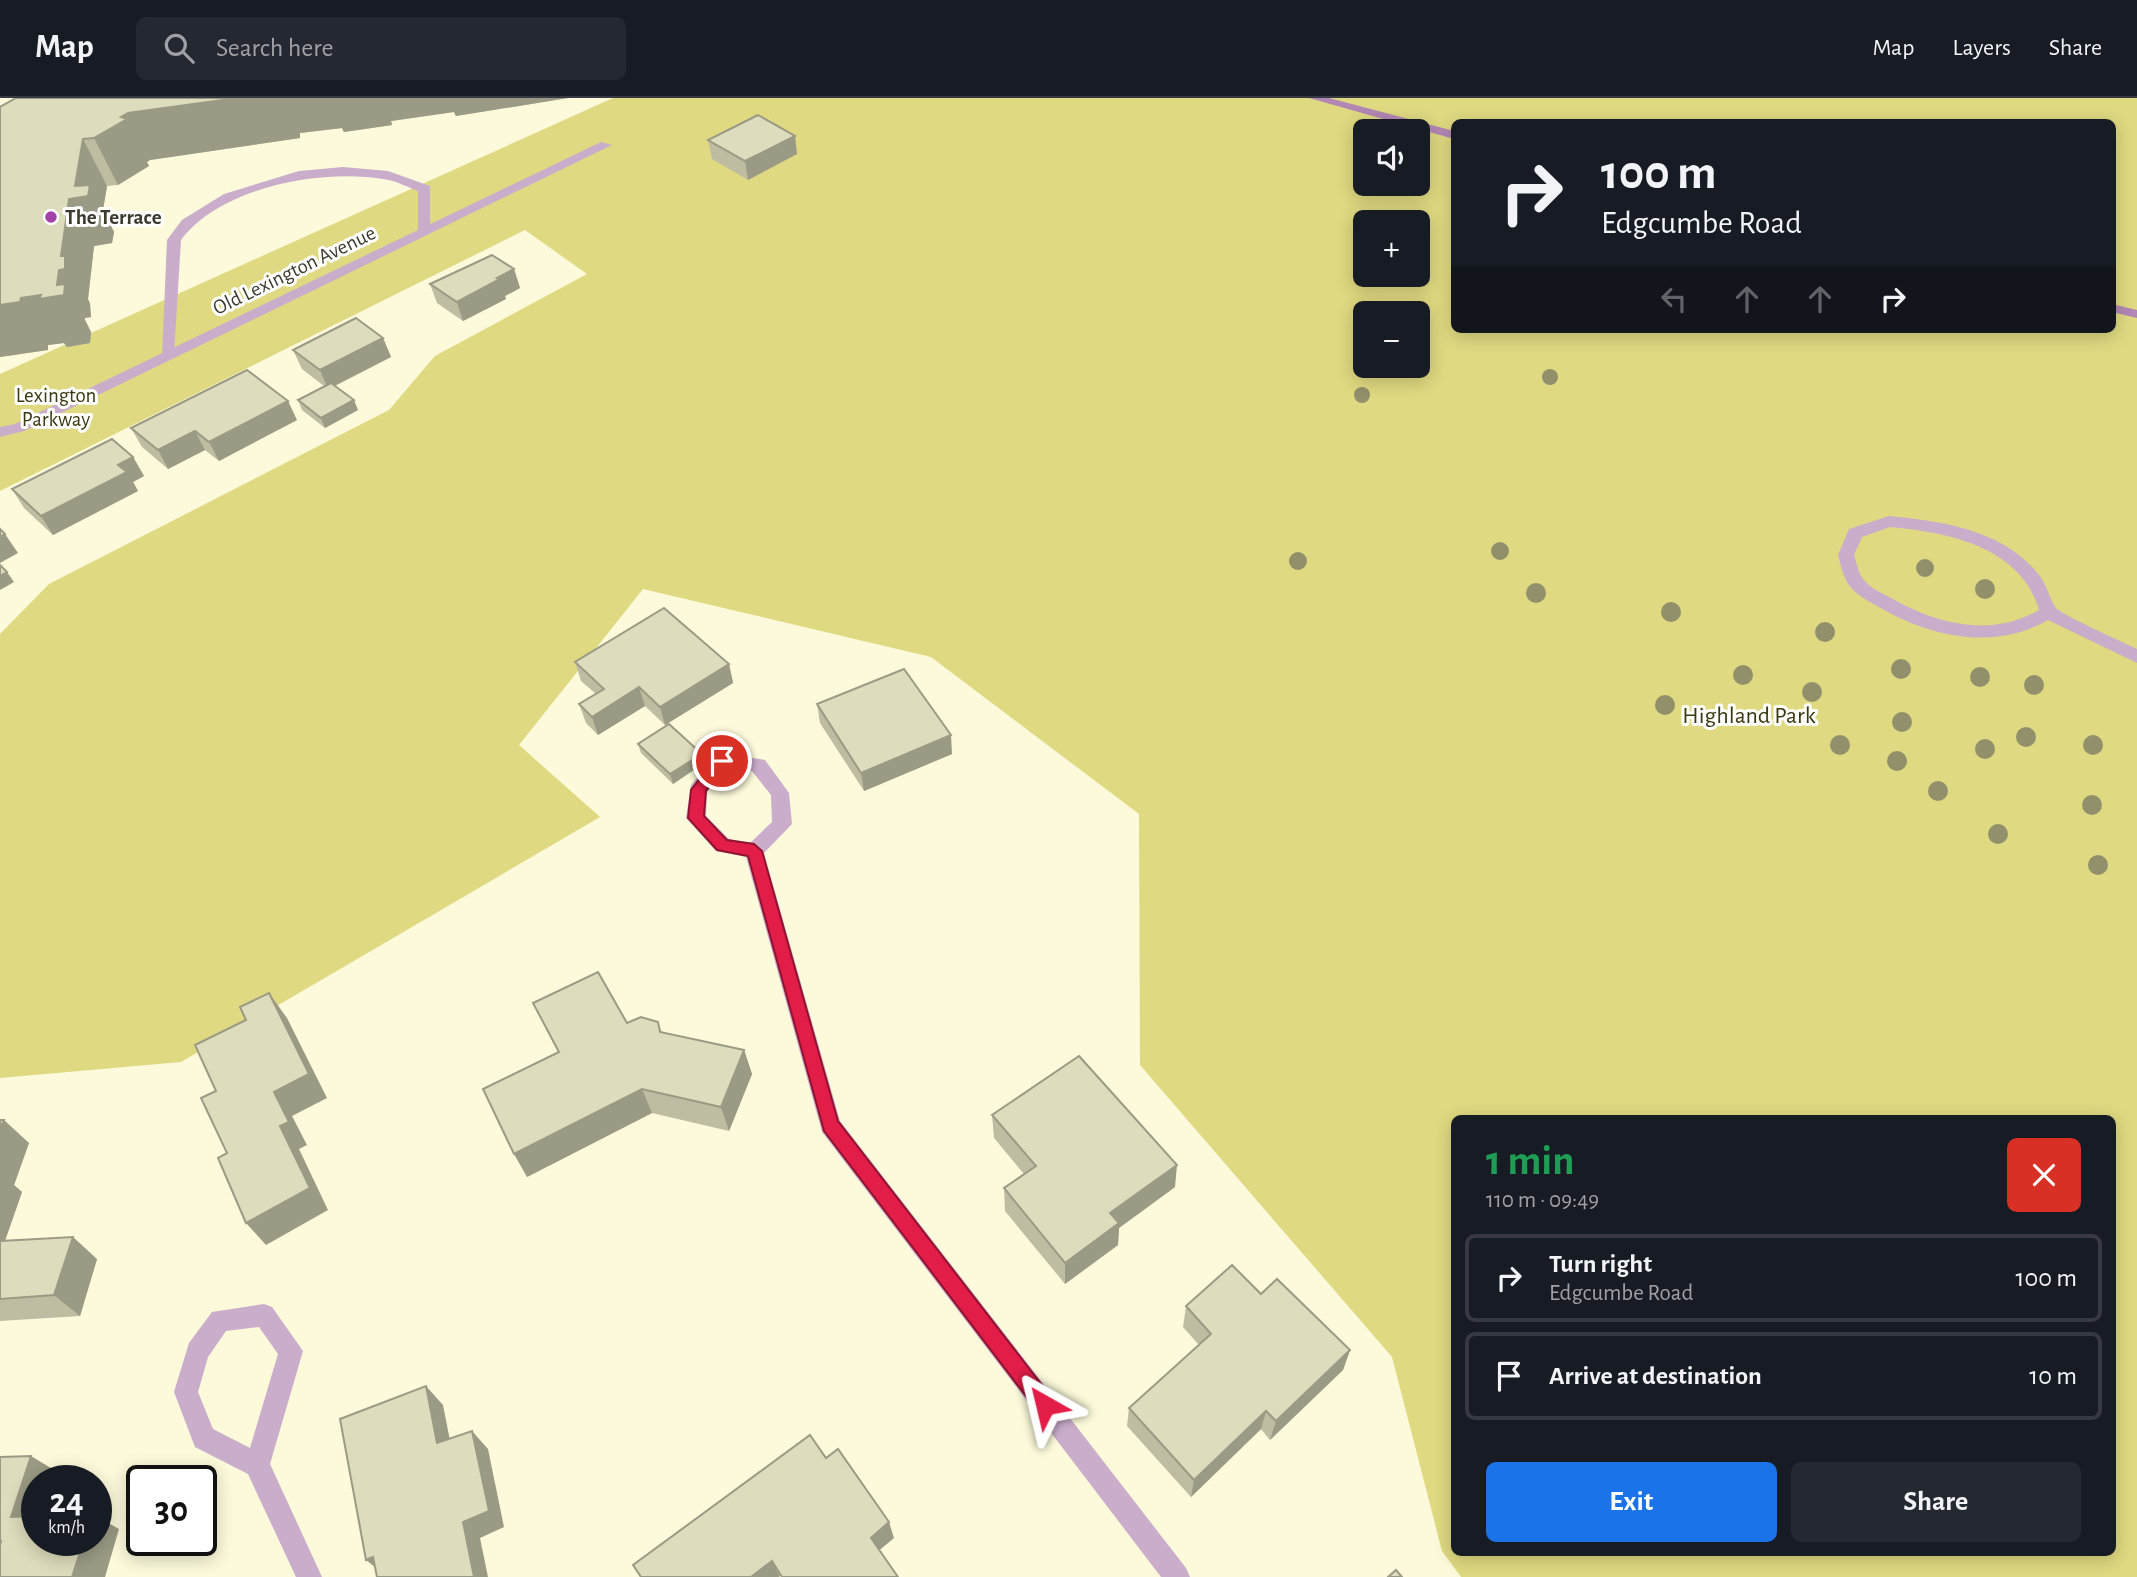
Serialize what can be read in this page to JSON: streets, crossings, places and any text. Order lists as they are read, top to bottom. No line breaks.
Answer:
{"streets":{"street":["Old Lexington Avenue"]},"parks":["Lexington Parkway","Highland Park"],"places":["The Terrace"],"page":{"header":"Map","search":"Search here","nav":["Map","Layers","Share"],"map_buttons":["+","−"],"turn":["100 m","Edgcumbe Road"],"heading":["1 min","110 m · 09:49"],"list":[{"name":"Turn right","note":"Edgcumbe Road","value":"100 m"},{"name":"Arrive at destination","value":"10 m"}],"buttons":["Exit","Share"],"speed":"24 km/h","limit":"30"}}
